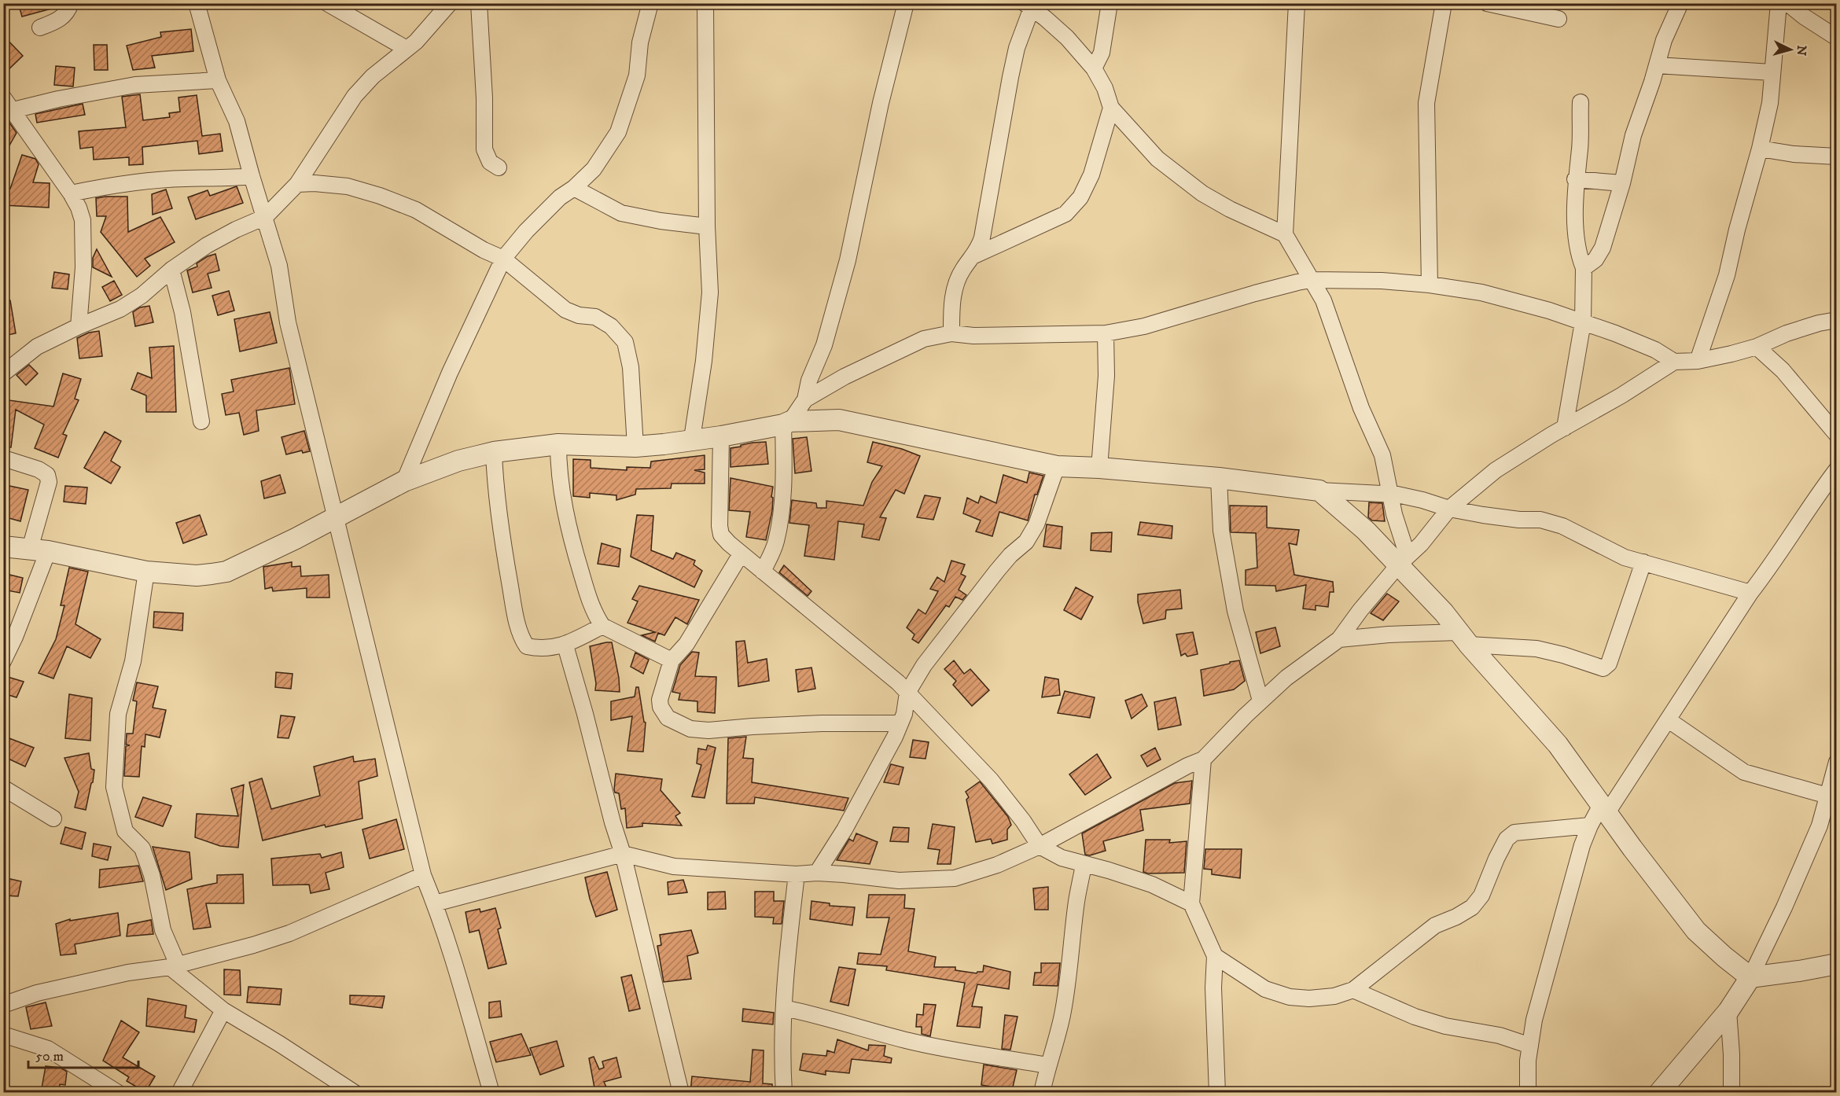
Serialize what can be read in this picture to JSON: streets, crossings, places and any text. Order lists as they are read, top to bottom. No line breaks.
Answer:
{"scale_bar":"50 m","north":"right"}
